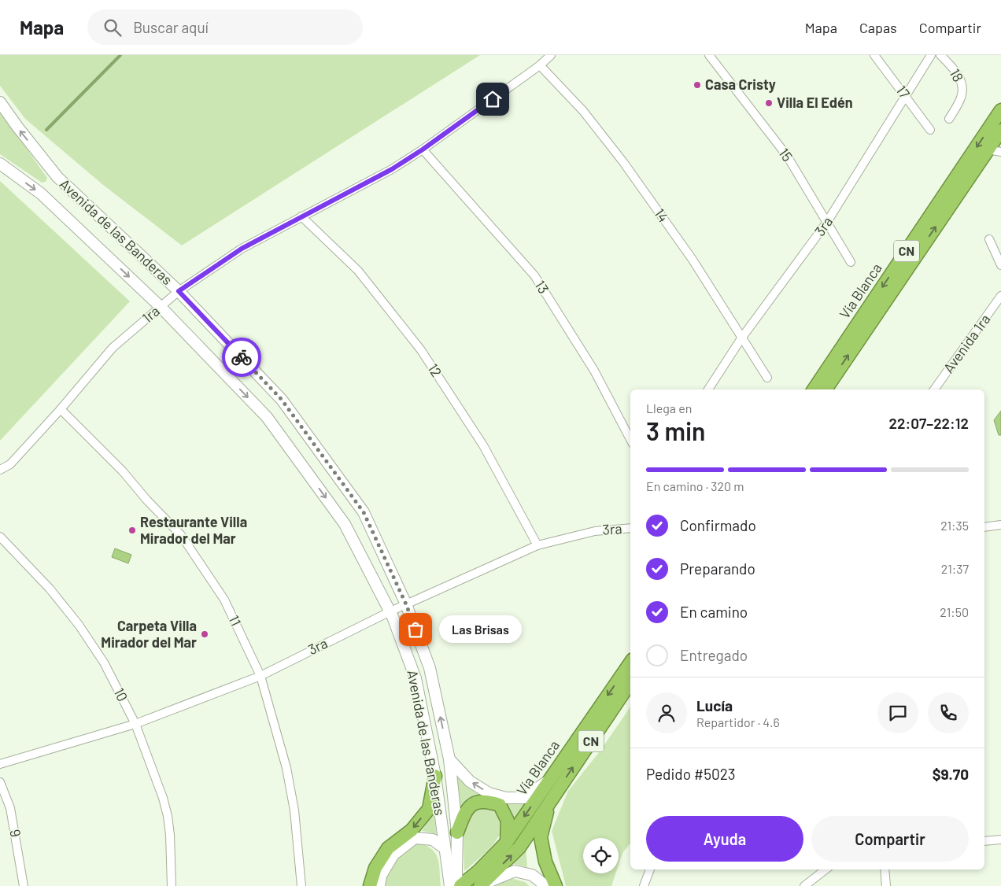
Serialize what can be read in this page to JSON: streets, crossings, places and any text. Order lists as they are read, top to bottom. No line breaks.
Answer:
{"streets":{"highway":["CN","Vía Blanca"],"main road":["Avenida de las Banderas"],"street":["18","17","15","14","3ra","13","1ra","Avenida 1ra","12","11","10","9"]},"crossings":[["17","3ra"],["15","3ra"],["14","3ra"],["14","1ra"],["3ra","Avenida de las Banderas"],["3ra","12"],["3ra","11"],["3ra","10"],["Avenida de las Banderas","Vía Blanca"],["Avenida de las Banderas","1ra"],["13","1ra"],["1ra","12"],["1ra","11"]],"places":["Casa Cristy","Villa El Edén","Restaurante Villa Mirador del Mar","Las Brisas","Carpeta Villa Mirador del Mar"],"page":{"header":"Mapa","search":"Buscar aquí","nav":["Mapa","Capas","Compartir"],"heading":["3 min","Llega en","22:07–22:12"],"panel":["Lucía","Repartidor · 4.6","Pedido #5023","$9.70"],"bar":"En camino · 320 m","list":[["Confirmado","21:35"],["Preparando","21:37"],["En camino","21:50"],"Entregado"],"bubble":"Las Brisas","buttons":["Ayuda","Compartir"]}}
